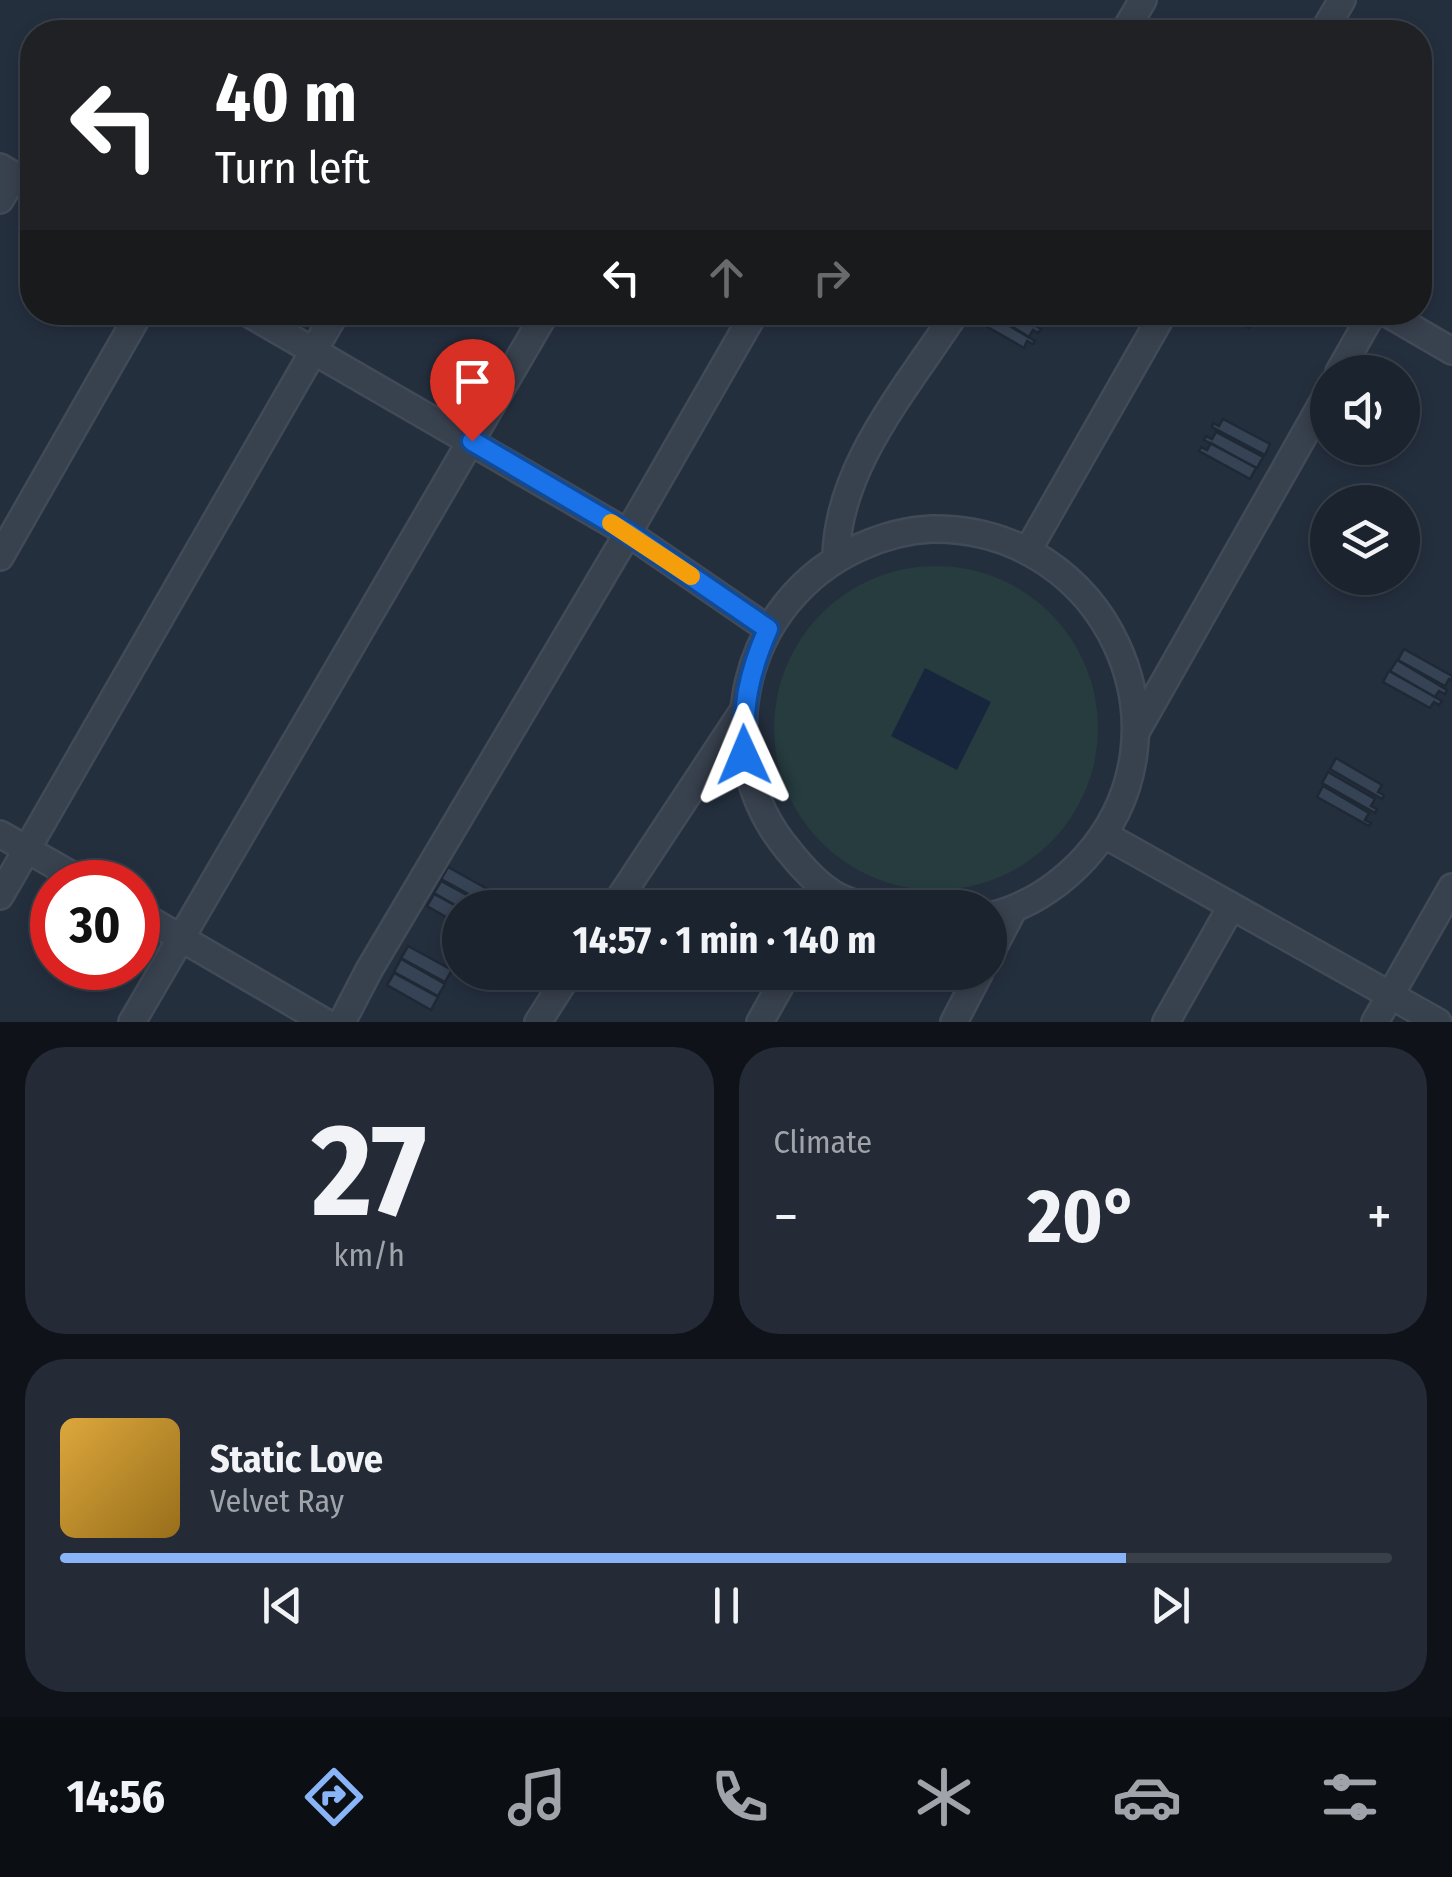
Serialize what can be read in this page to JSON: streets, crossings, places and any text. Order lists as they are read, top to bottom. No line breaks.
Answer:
{"page":{"turn":["40 m","Turn left"],"limit":"30","trip":"14:57 · 1 min · 140 m","tile":[["27","km/h"],"Climate"],"heat":["−","20°","+"],"song":["Static Love","Velvet Ray"],"tabs":"14:56"}}
